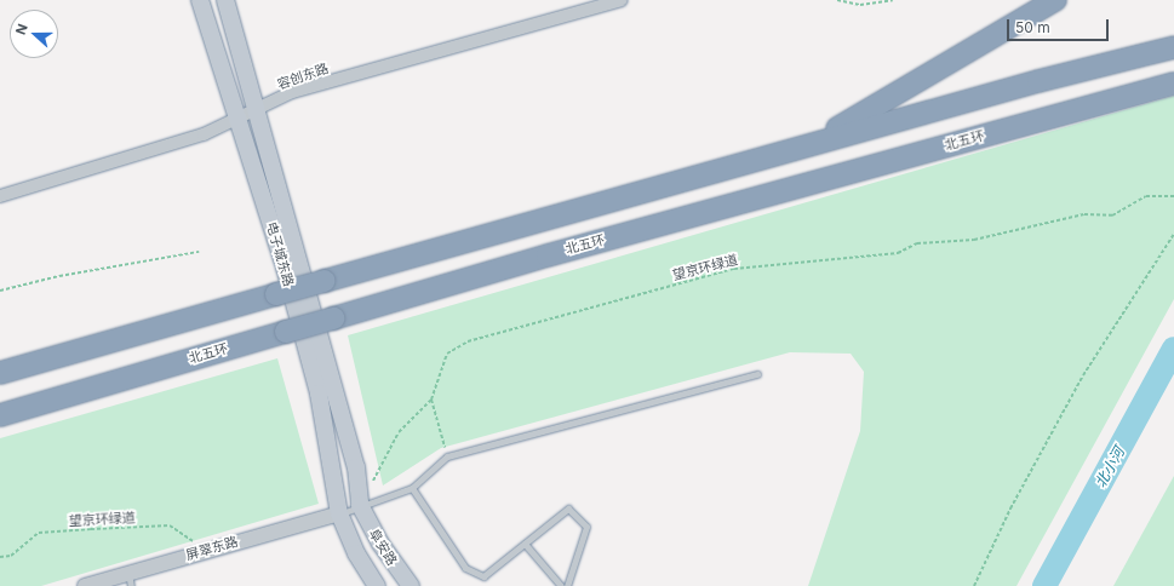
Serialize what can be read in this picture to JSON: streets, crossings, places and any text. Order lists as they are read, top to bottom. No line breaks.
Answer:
{"streets":{"highway":["北五环"],"main road":["电子城东路","阜安路"],"street":["容创东路","屏翠东路"],"path":["望京环绿道"]},"crossings":[["容创东路","电子城东路"],["电子城东路","望京环绿道"],["电子城东路","阜安路"],["电子城东路","屏翠东路"],["望京环绿道","阜安路"],["望京环绿道","屏翠东路"],["阜安路","屏翠东路"]],"water":["北小河"],"scale_bar":"50 m","north":"left"}
